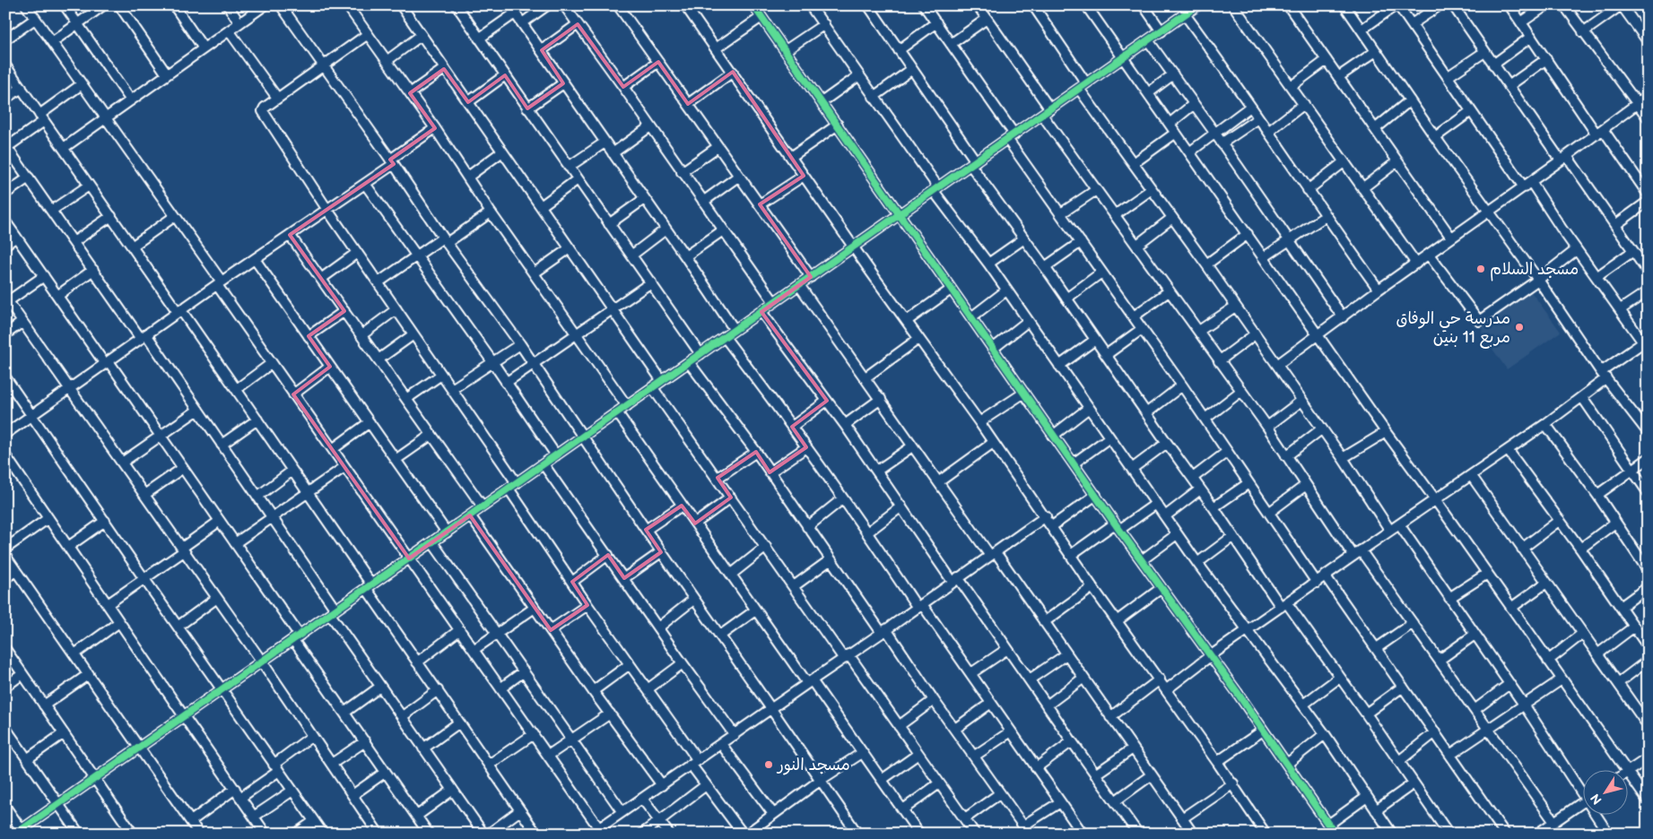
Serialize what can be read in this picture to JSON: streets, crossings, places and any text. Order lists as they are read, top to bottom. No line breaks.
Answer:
{"places":["مسجد السلام","مدرسة حي الوفاق مربع 11 بنين","مسجد النور"],"north":"bottom left"}
